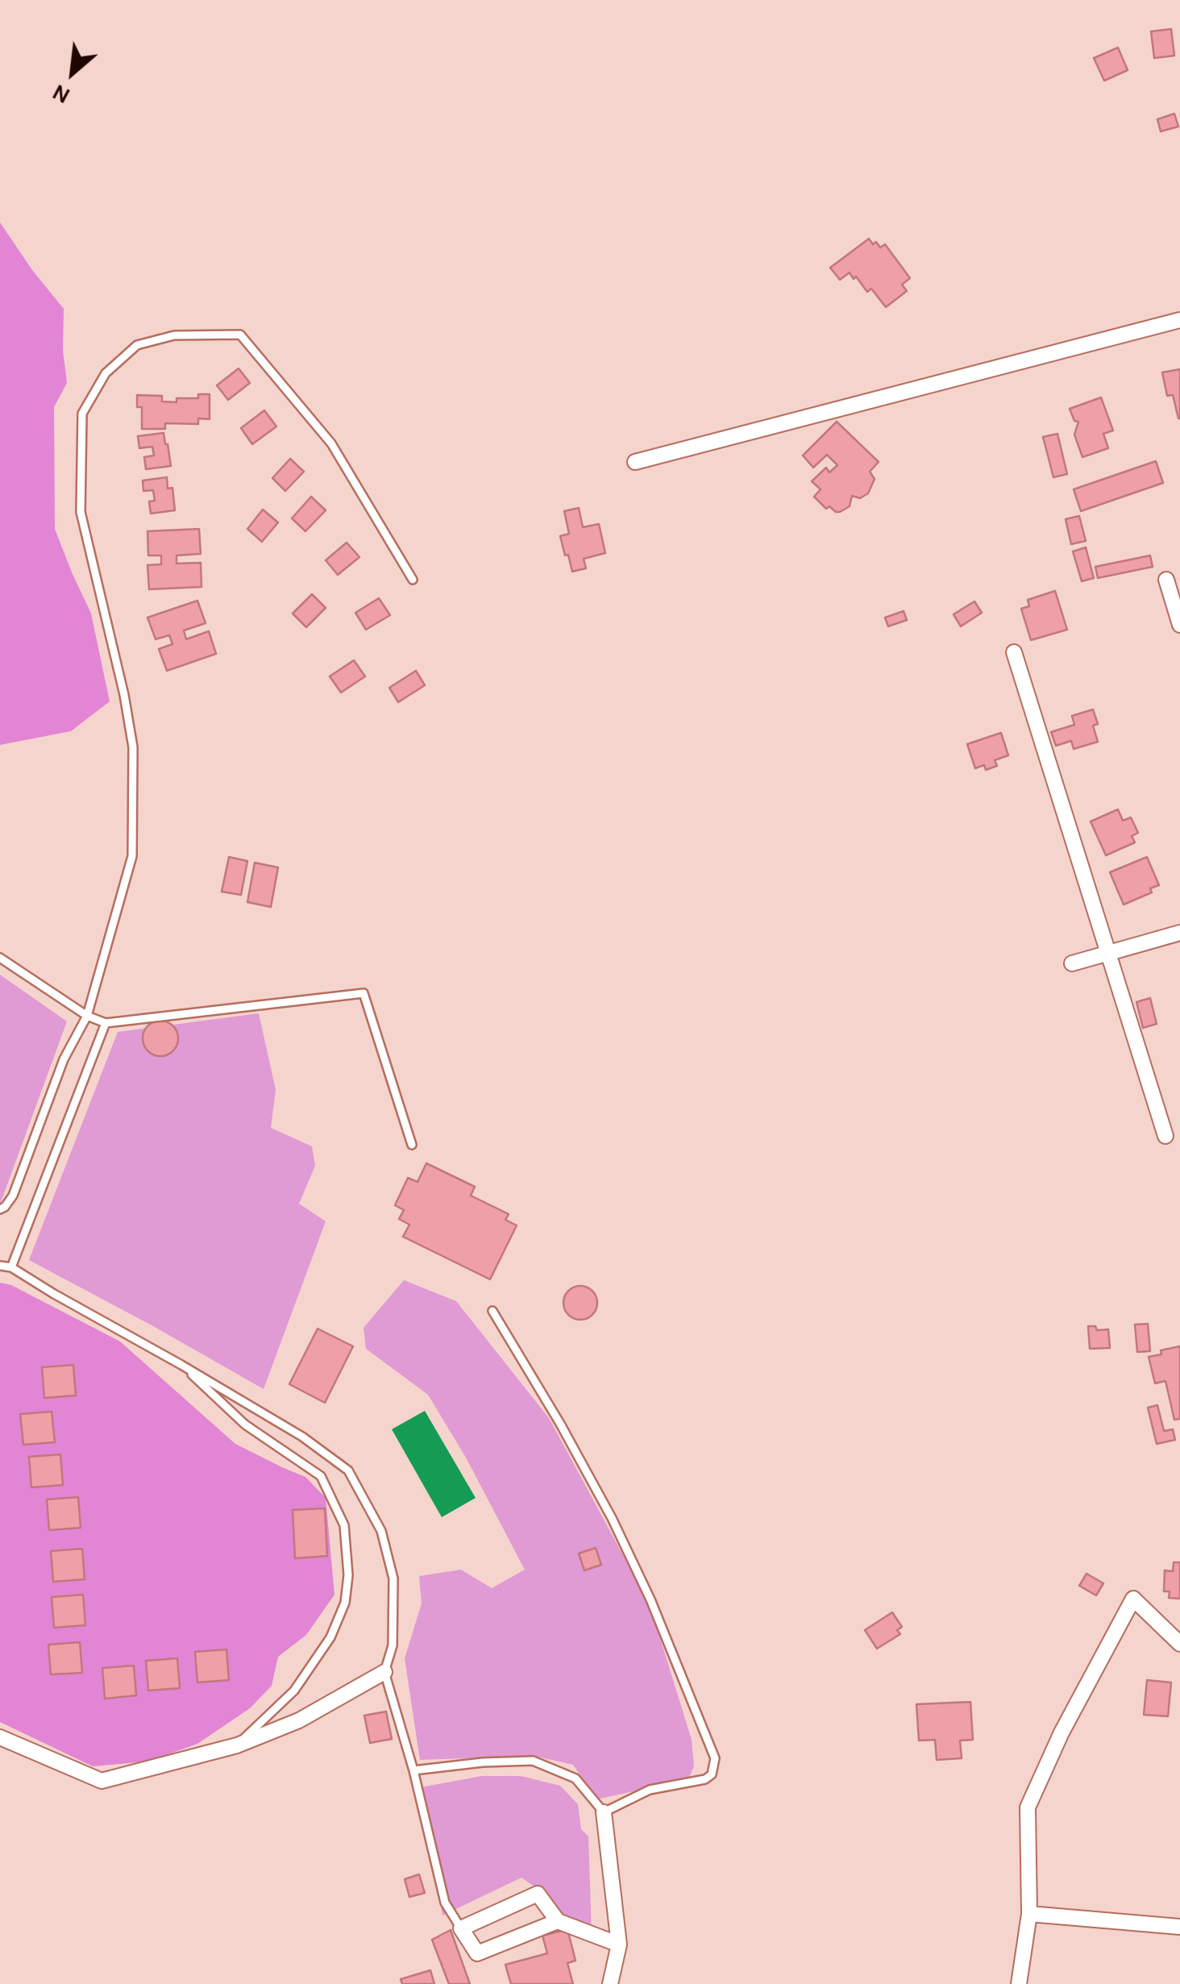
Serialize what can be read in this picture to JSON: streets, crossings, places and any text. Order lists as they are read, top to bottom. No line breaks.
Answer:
{"north":"bottom left"}
